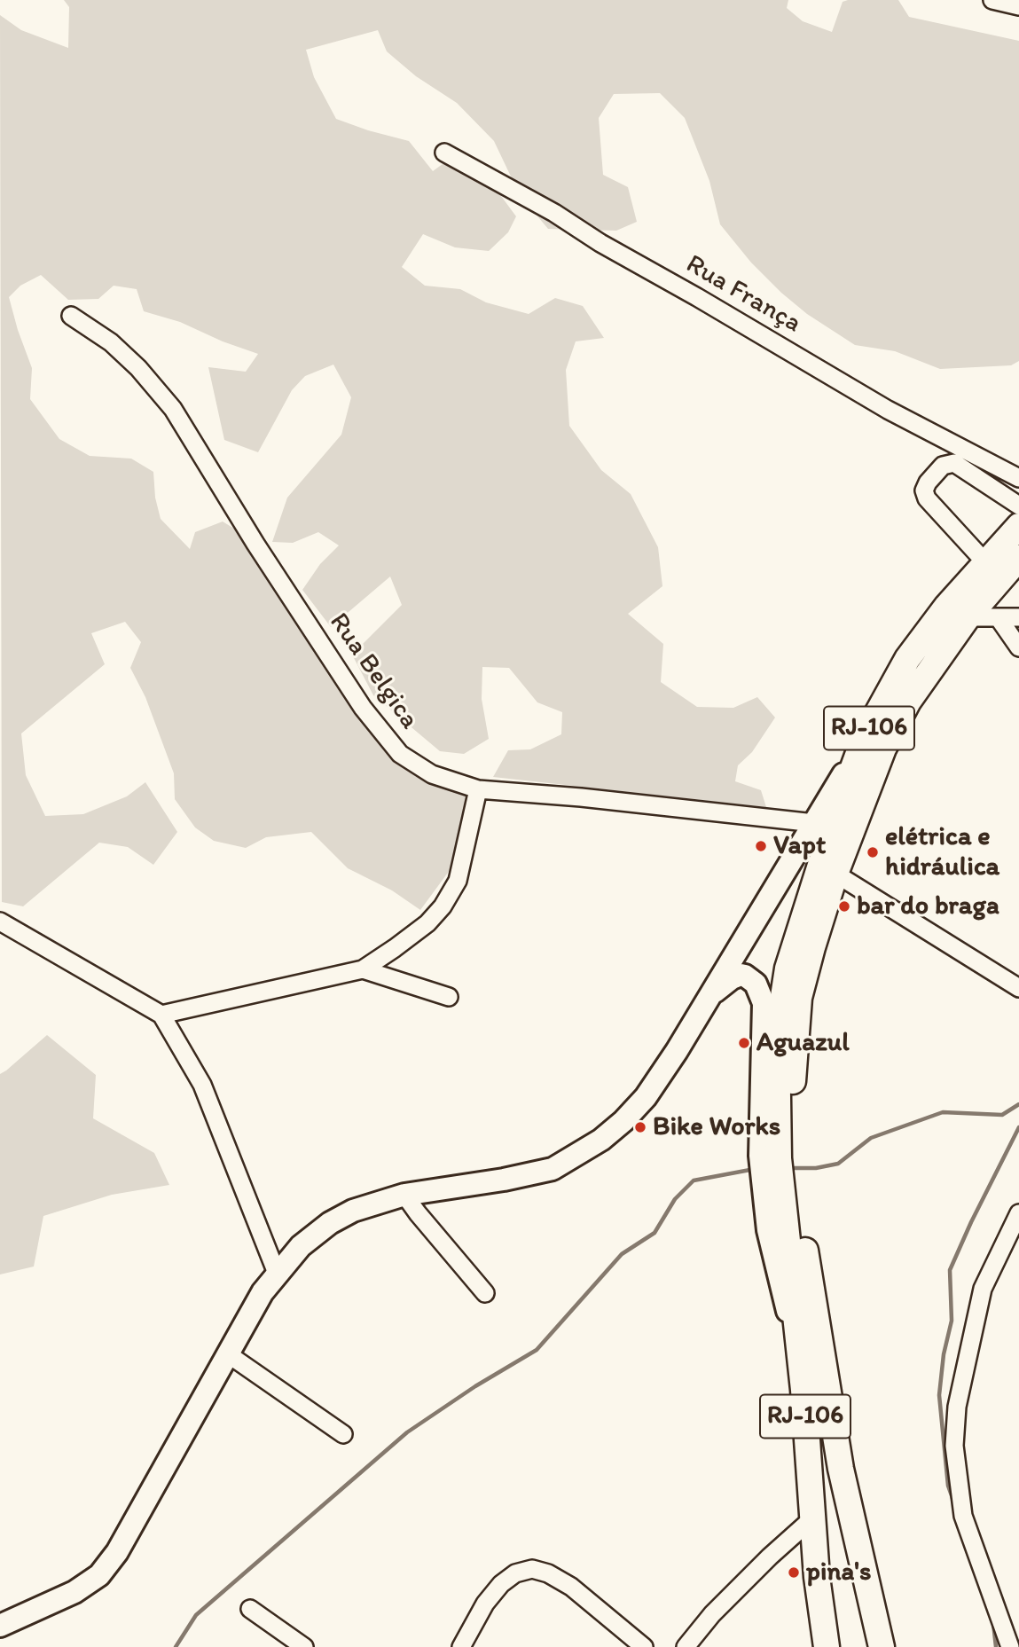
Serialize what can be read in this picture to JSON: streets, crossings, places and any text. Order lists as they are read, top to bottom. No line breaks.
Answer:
{"streets":{"highway":["RJ-106"],"street":["Rua França","Rua Belgica"]},"places":["Vapt","elétrica e hidráulica","bar do braga","Aguazul","Bike Works","pina's"]}
